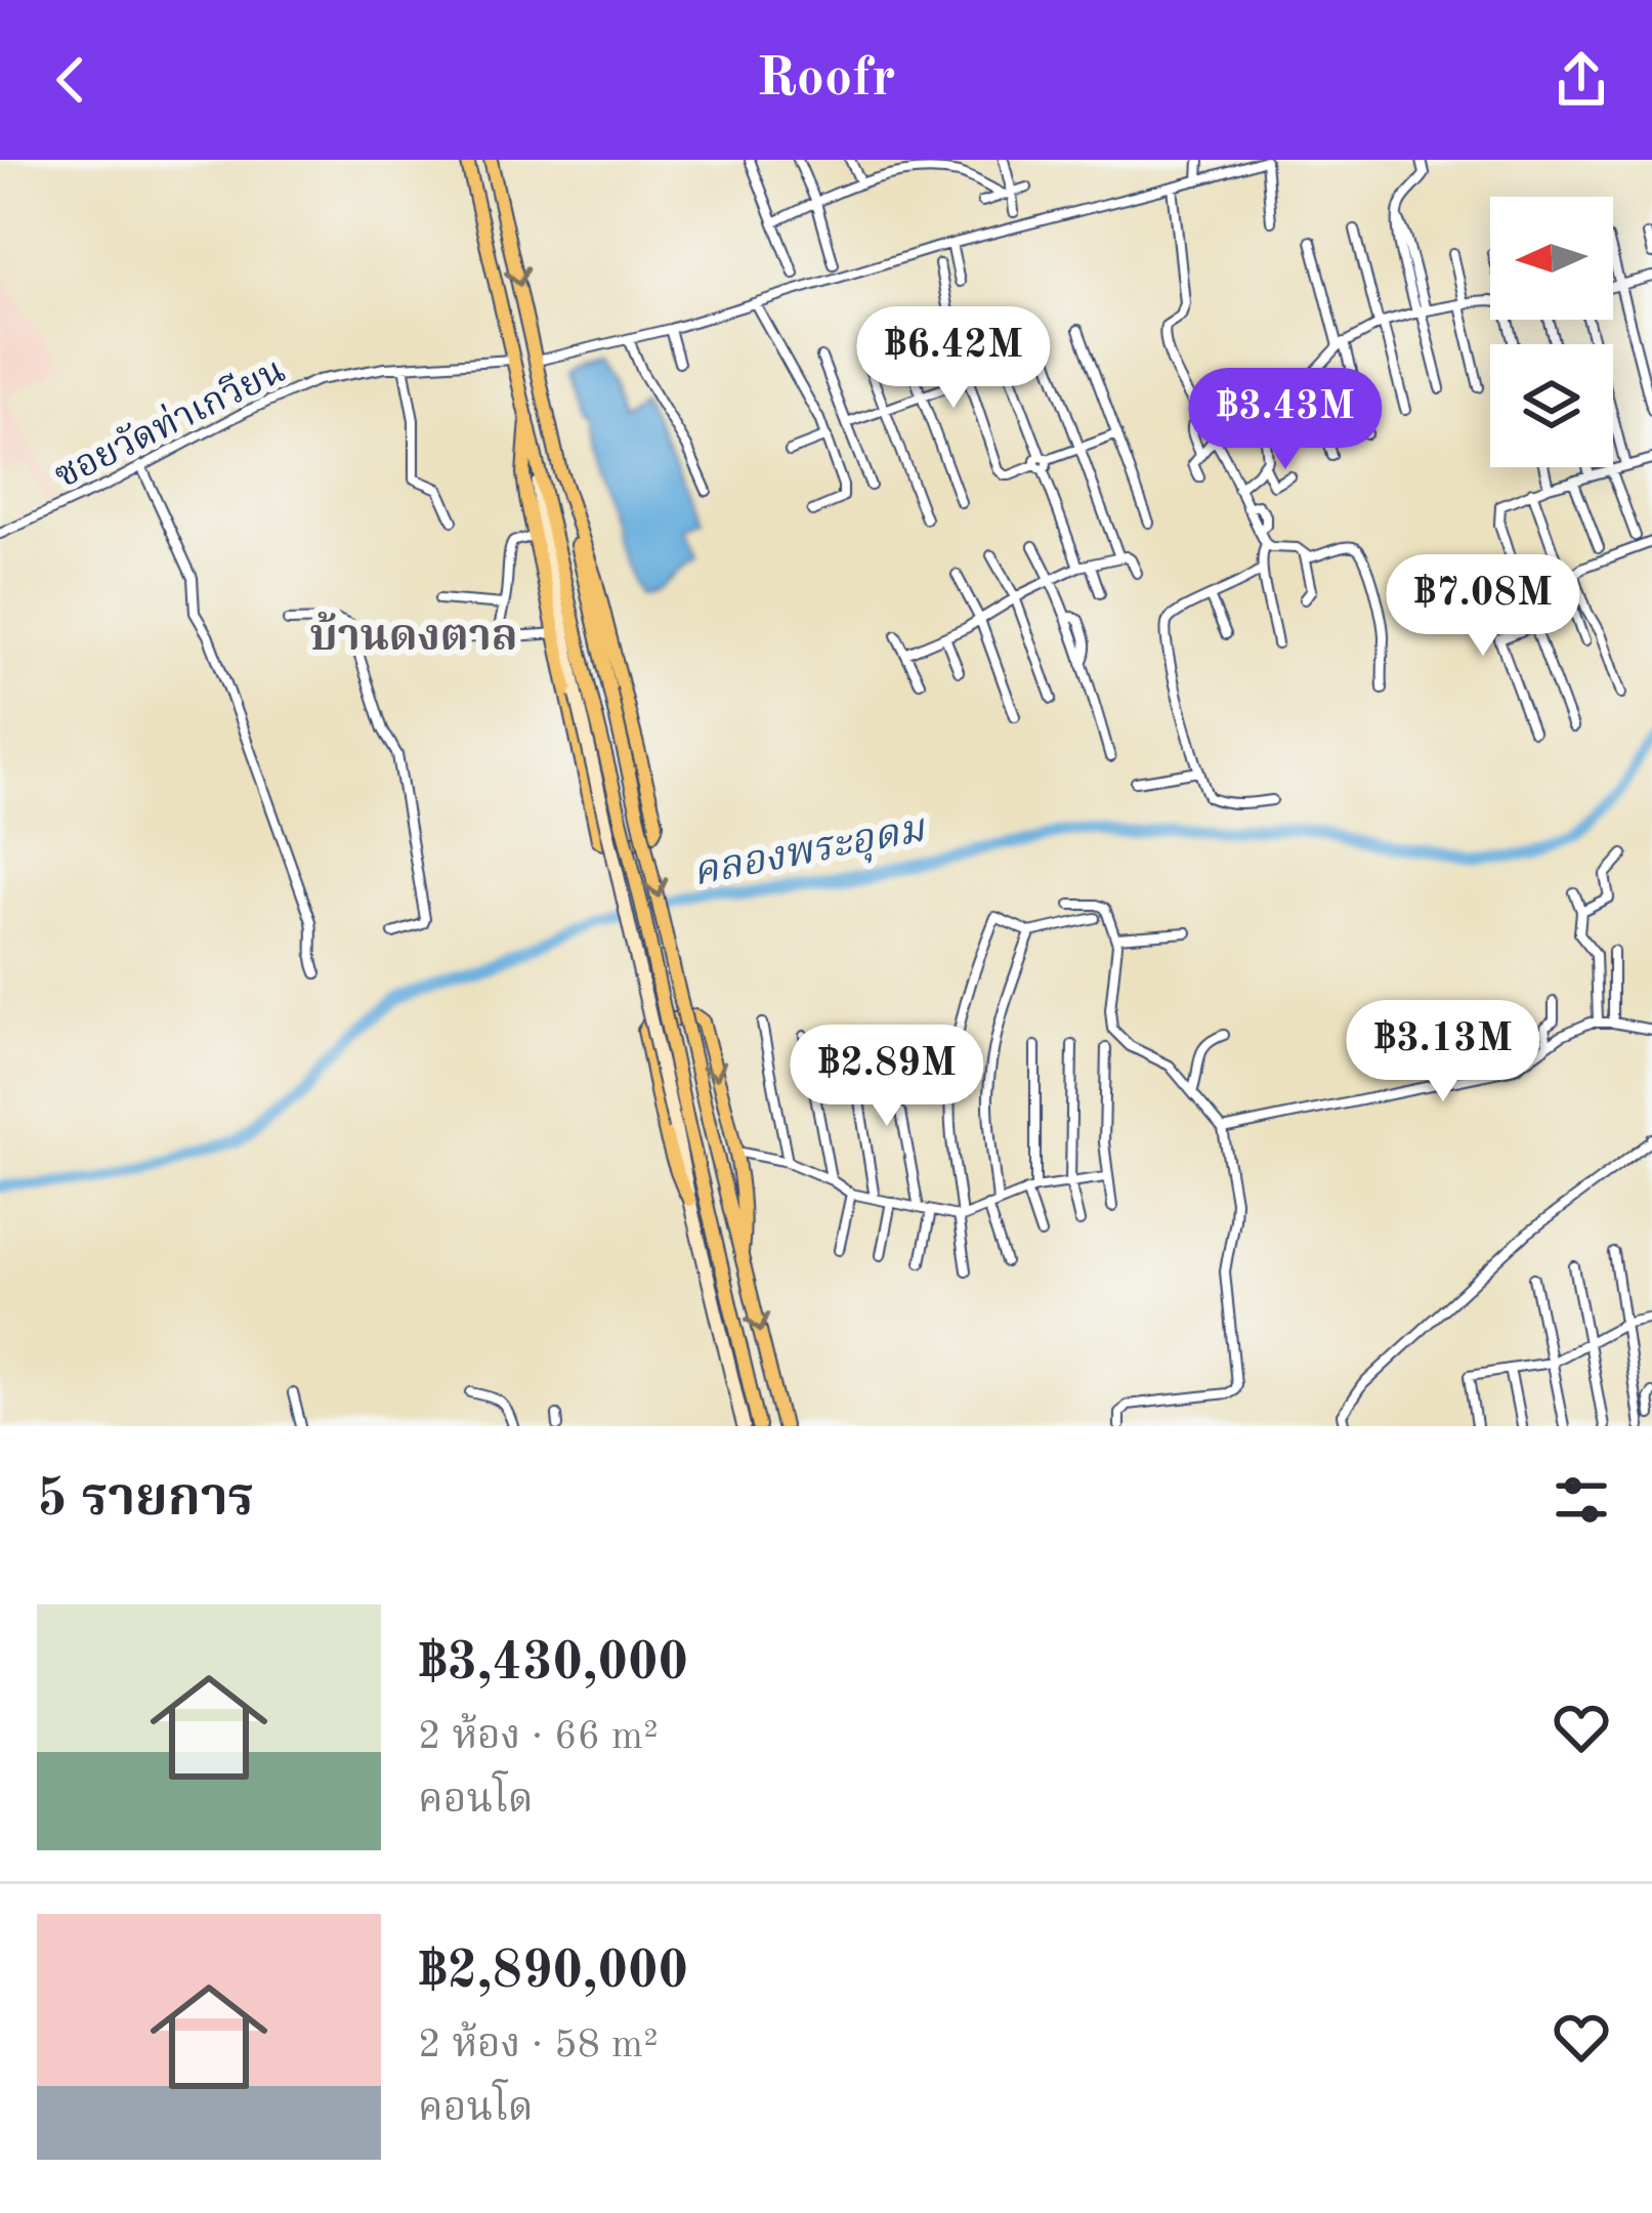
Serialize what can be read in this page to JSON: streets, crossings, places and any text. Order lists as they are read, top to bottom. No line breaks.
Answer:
{"streets":{"street":["ซอยวัดท่าเกวียน"]},"districts":["บ้านดงตาล"],"water":["คลองพระอุดม"],"north":"left","page":{"header":"Roofr","price":["฿6.42M","฿3.43M","฿7.08M","฿3.13M","฿2.89M"],"heading":"5 รายการ","list":[{"name":"฿3,430,000","note":"2 ห้อง · 66 m² · คอนโด"},{"name":"฿2,890,000","note":"2 ห้อง · 58 m² · คอนโด"}]}}
